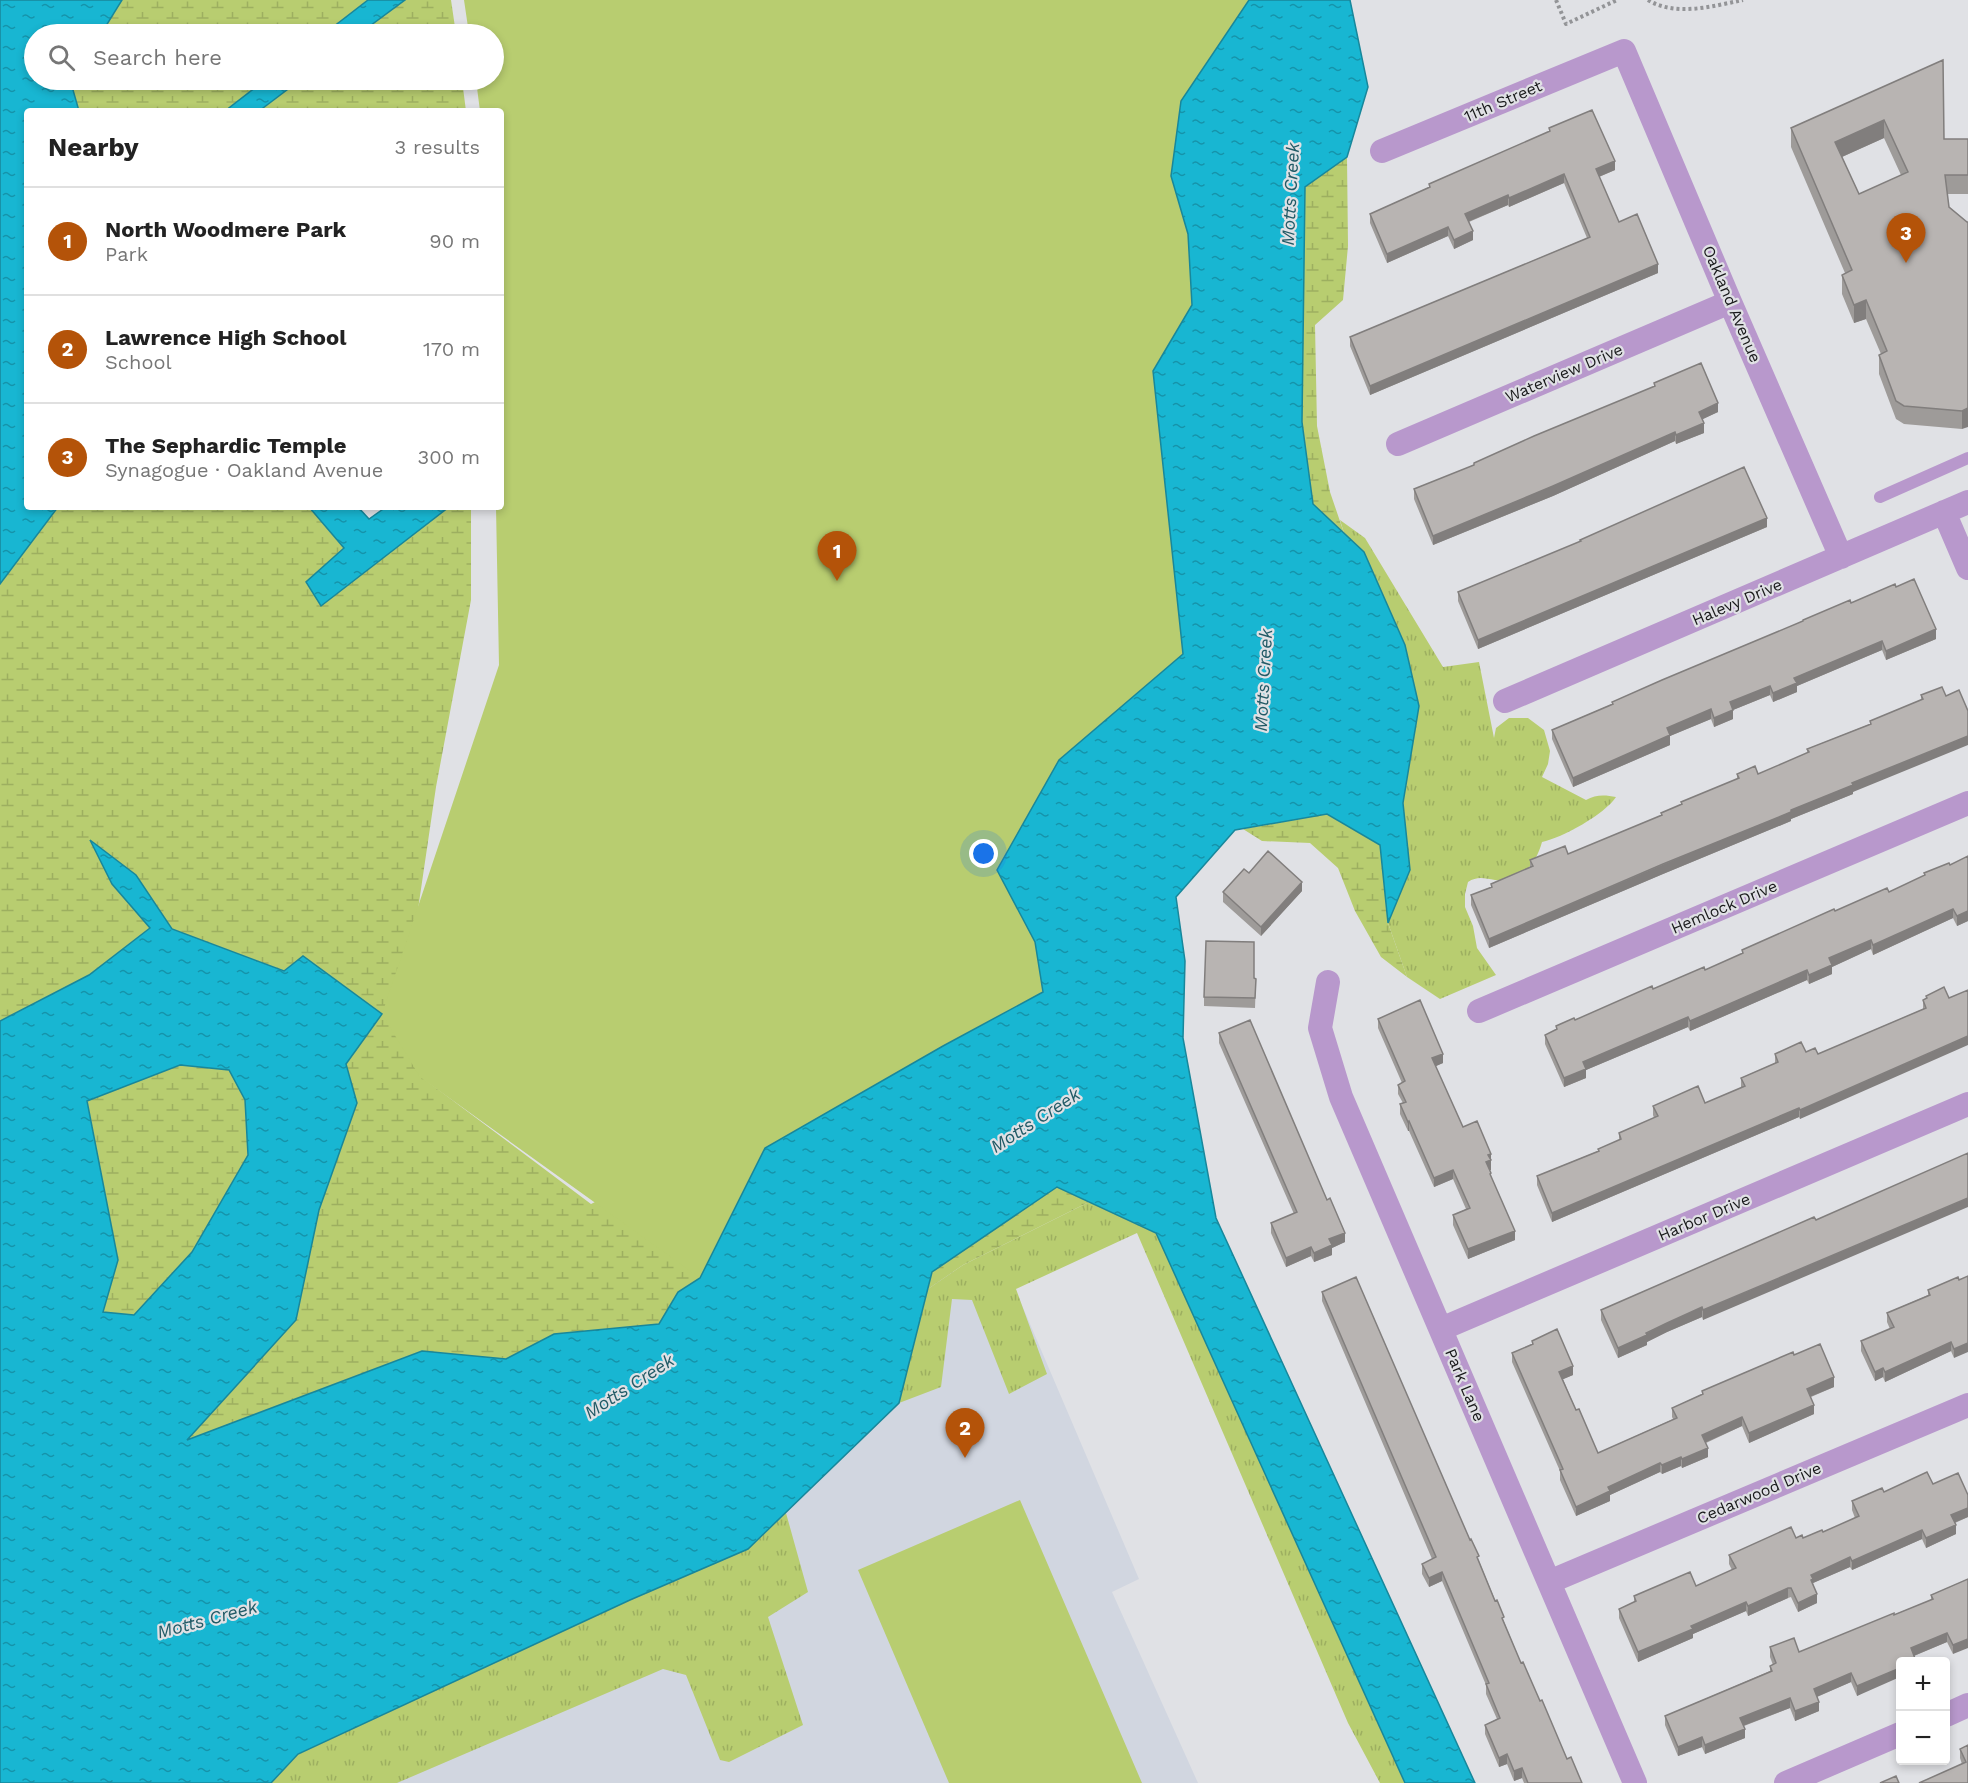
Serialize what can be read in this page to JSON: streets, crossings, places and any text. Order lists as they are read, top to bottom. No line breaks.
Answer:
{"streets":{"street":["11th Street","Oakland Avenue","Waterview Drive","Halevy Drive","Hemlock Drive","Harbor Drive","Park Lane","Cedarwood Drive"]},"crossings":[["11th Street","Oakland Avenue"],["Oakland Avenue","Waterview Drive"],["Oakland Avenue","Halevy Drive"],["Harbor Drive","Park Lane"],["Park Lane","Cedarwood Drive"]],"water":["Motts Creek"],"page":{"search":"Search here","heading":["Nearby","3 results"],"list":[{"mark":"1","name":"North Woodmere Park","note":"Park","value":"90 m"},{"mark":"2","name":"Lawrence High School","note":"School","value":"170 m"},{"mark":"3","name":"The Sephardic Temple","note":"Synagogue · Oakland Avenue","value":"300 m"}],"pins":["3","1","2"],"map_buttons":["+","−"]}}
